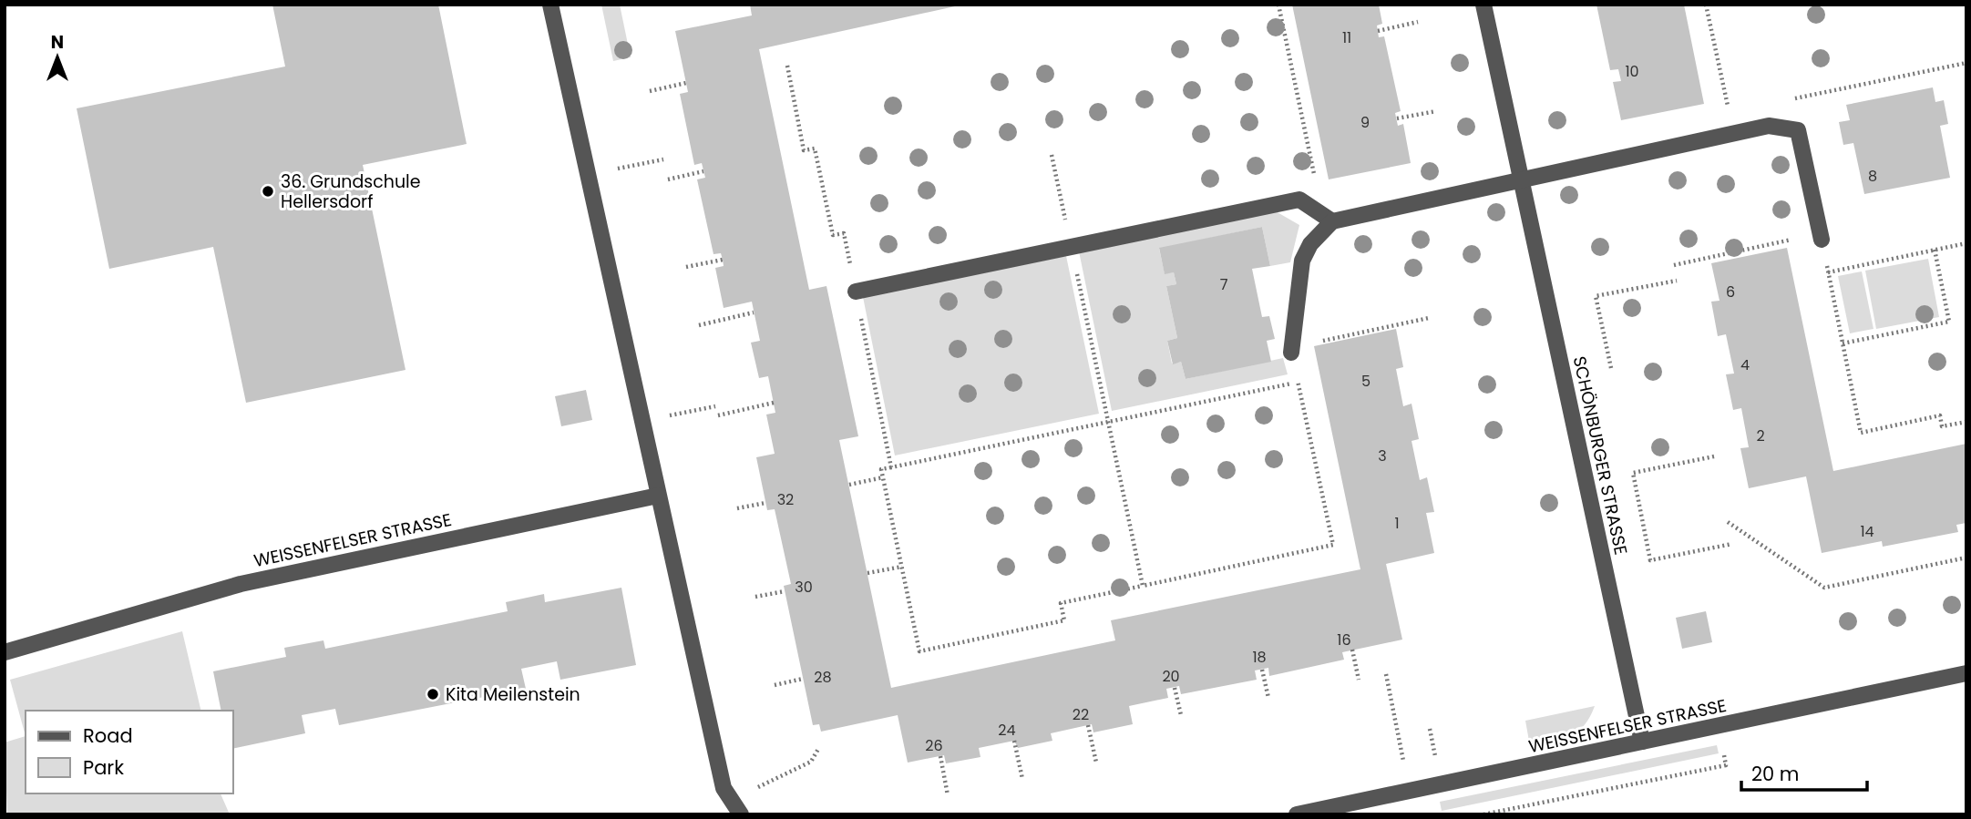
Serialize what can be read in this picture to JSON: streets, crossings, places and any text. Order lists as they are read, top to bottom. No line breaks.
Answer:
{"streets":{"street":["SCHÖNBURGER STRASSE","WEISSENFELSER STRASSE"]},"crossings":[["SCHÖNBURGER STRASSE","WEISSENFELSER STRASSE"]],"places":["36. Grundschule Hellersdorf","Kita Meilenstein"],"house_numbers":["11","10","9","8","7","6","4","5","2","3","32","1","14","30","16","18","20","28","22","24","26"],"legend":["Road","Park"],"scale_bar":"20 m","north":"top"}
